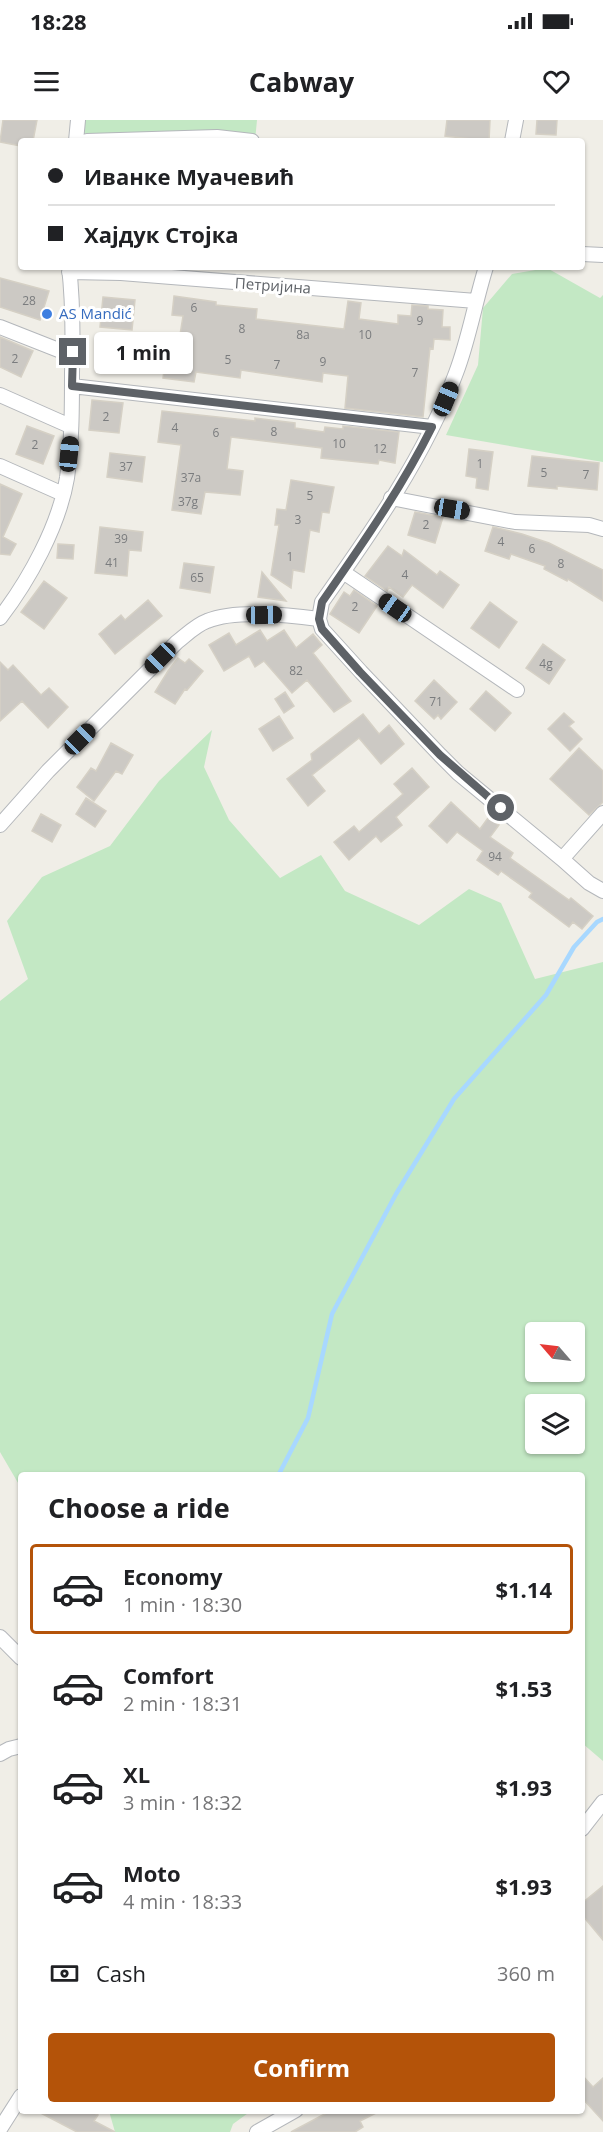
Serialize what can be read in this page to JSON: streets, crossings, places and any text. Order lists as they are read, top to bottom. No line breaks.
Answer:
{"streets":{"street":["Петријина"]},"places":["AS Mandić"],"house_numbers":["28","6","9","8","8a","10","2","5","9","7","7","2","4","8","6","10","2","12","1","37","5","7","37a","5","37g","3","2","39","4","6","1","41","8","4","65","2","4g","82","71","94"],"north":"top left","page":{"status":"18:28","header":"Cabway","banner":["Иванке Муачевић","Хајдук Стојка"],"bubble":"1 min","heading":"Choose a ride","list":[{"name":"Economy","note":"1 min · 18:30","value":"$1.14"},{"name":"Comfort","note":"2 min · 18:31","value":"$1.53"},{"name":"XL","note":"3 min · 18:32","value":"$1.93"},{"name":"Moto","note":"4 min · 18:33","value":"$1.93"}],"pay":["Cash","360 m"],"buttons":"Confirm"}}
